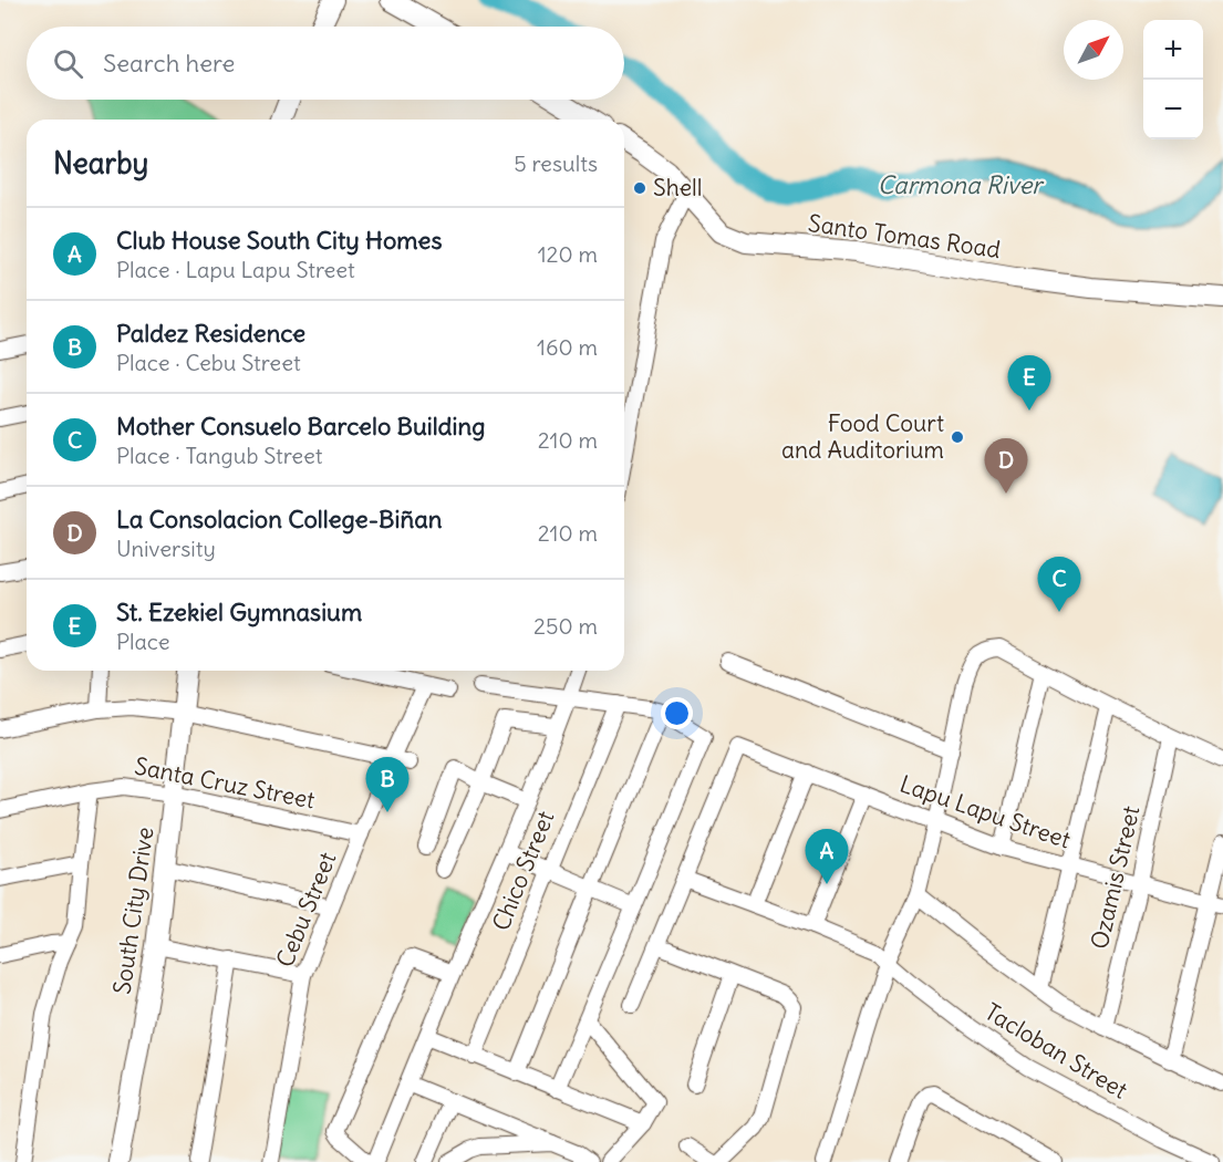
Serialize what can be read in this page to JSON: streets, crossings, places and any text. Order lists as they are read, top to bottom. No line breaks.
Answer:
{"streets":{"street":["Santo Tomas Road","Santa Cruz Street","Lapu Lapu Street","Chico Street","Ozamis Street","Cebu Street","South City Drive","Tacloban Street"]},"crossings":[["Santa Cruz Street","Cebu Street"],["Santa Cruz Street","South City Drive"],["Lapu Lapu Street","Ozamis Street"],["Lapu Lapu Street","Tacloban Street"]],"water":["Carmona River"],"places":["Shell","Food Court and Auditorium"],"north":"top right","page":{"map_buttons":["+","−"],"search":"Search here","heading":["Nearby","5 results"],"list":[{"mark":"A","name":"Club House South City Homes","note":"Place · Lapu Lapu Street","value":"120 m"},{"mark":"B","name":"Paldez Residence","note":"Place · Cebu Street","value":"160 m"},{"mark":"C","name":"Mother Consuelo Barcelo Building","note":"Place · Tangub Street","value":"210 m"},{"mark":"D","name":"La Consolacion College-Biñan","note":"University","value":"210 m"},{"mark":"E","name":"St. Ezekiel Gymnasium","note":"Place","value":"250 m"}],"pins":["E","D","C","B","A"]}}
